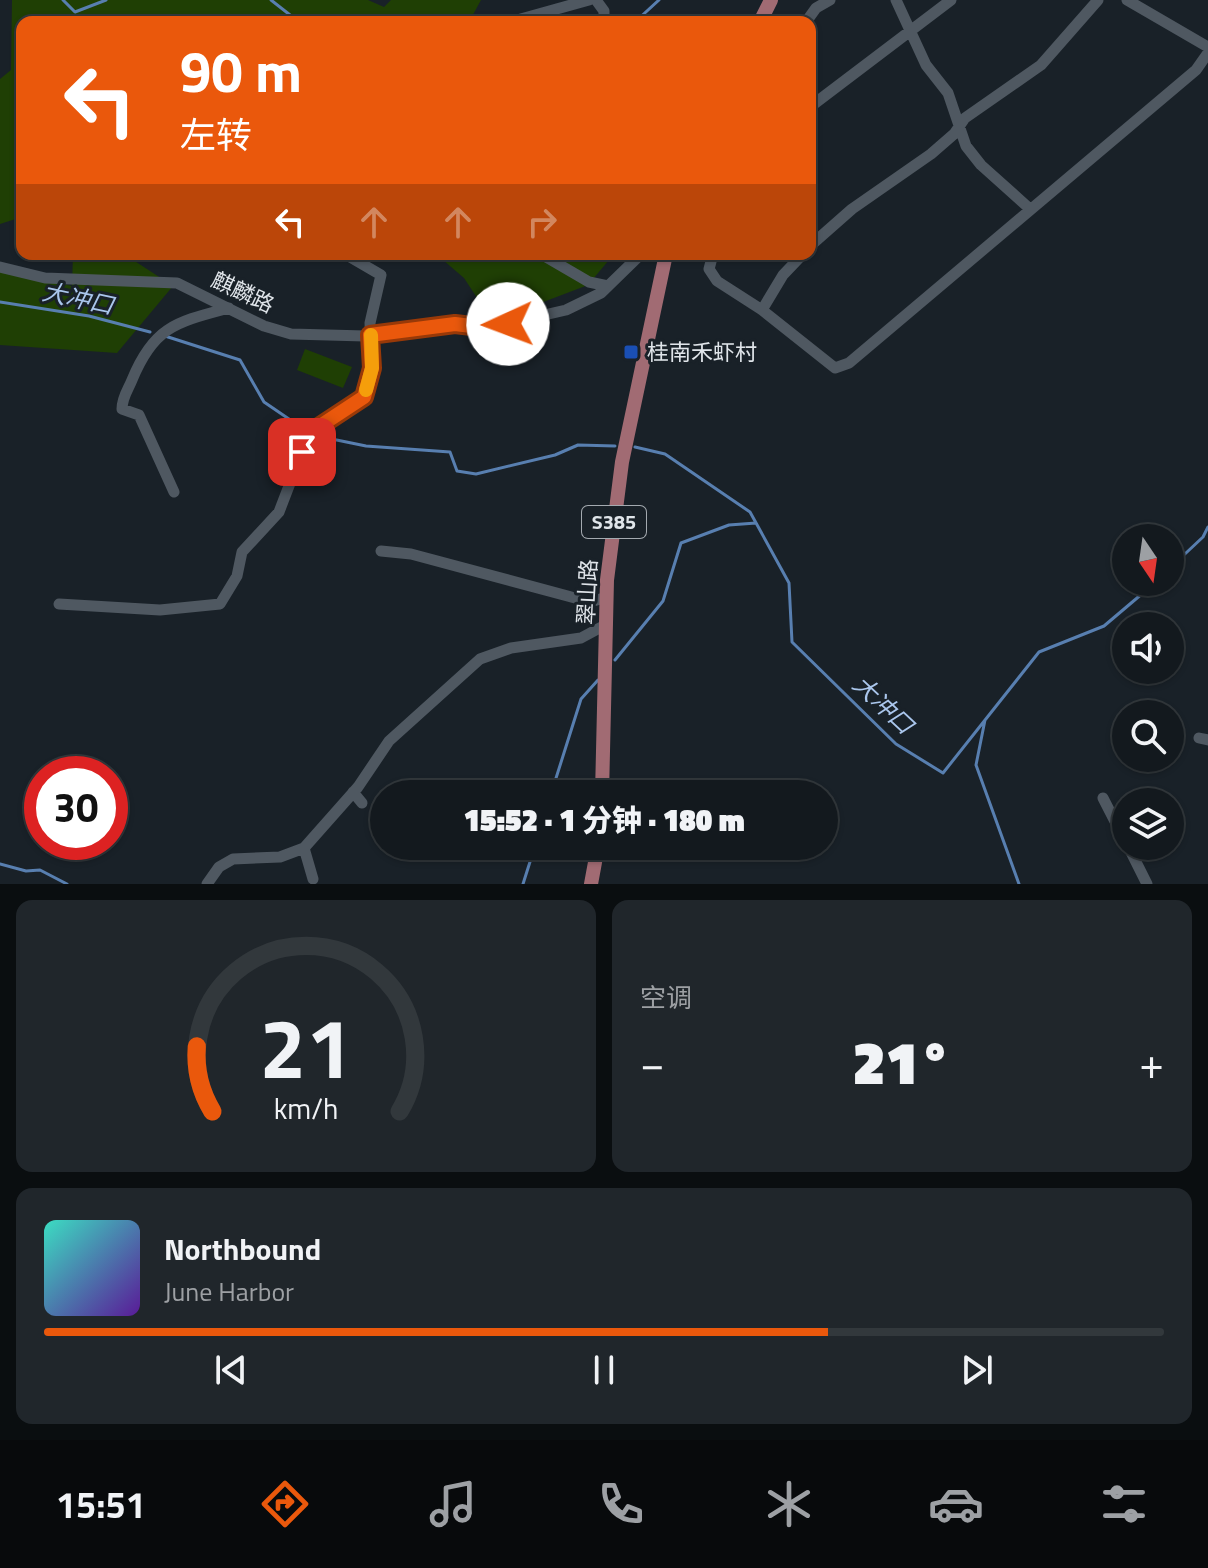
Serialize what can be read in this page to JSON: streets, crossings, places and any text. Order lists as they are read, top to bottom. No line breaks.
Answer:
{"streets":{"main road":["S385","翠山路"],"street":["麒麟路"]},"water":["大冲口"],"places":{"transit":["桂南禾虾村"]},"north":"bottom","page":{"turn":["90 m","左转"],"limit":"30","trip":"15:52 · 1 分钟 · 180 m","tile":"空调","heat":["−","21°","+"],"song":["Northbound","June Harbor"],"tabs":"15:51","gauge":["21","km/h"]}}
